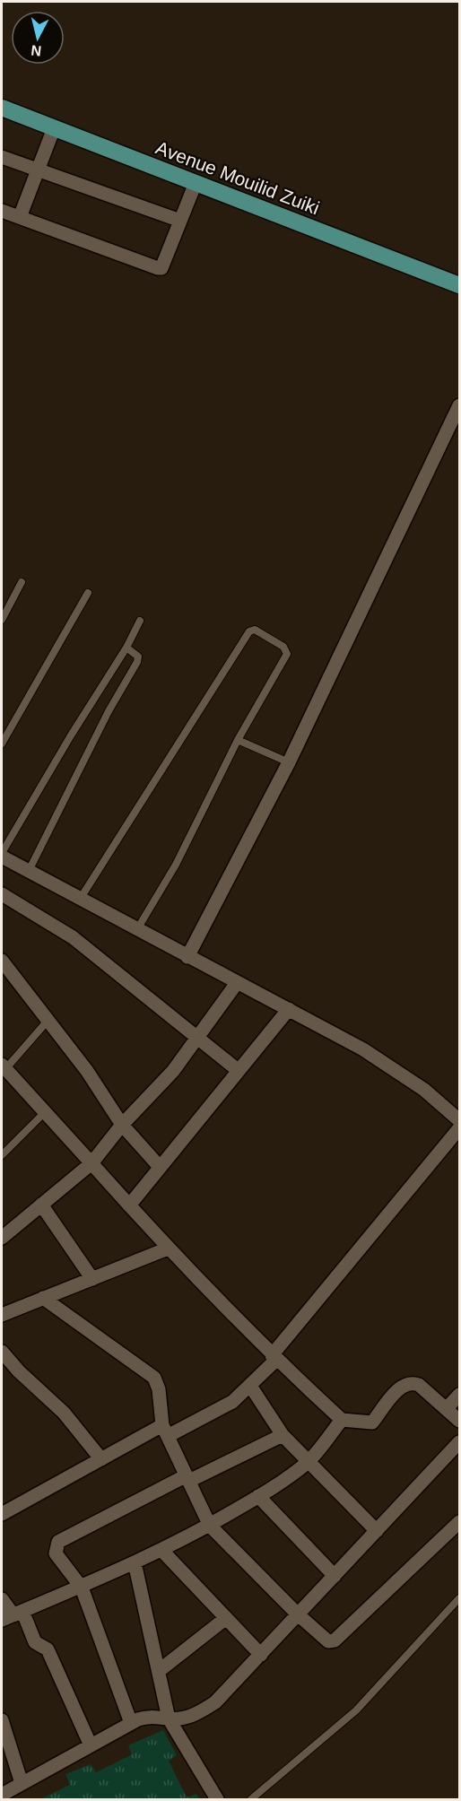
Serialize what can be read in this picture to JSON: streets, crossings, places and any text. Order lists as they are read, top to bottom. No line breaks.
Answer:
{"streets":{"main road":["Avenue Mouilid Zuiki"]},"north":"bottom"}
